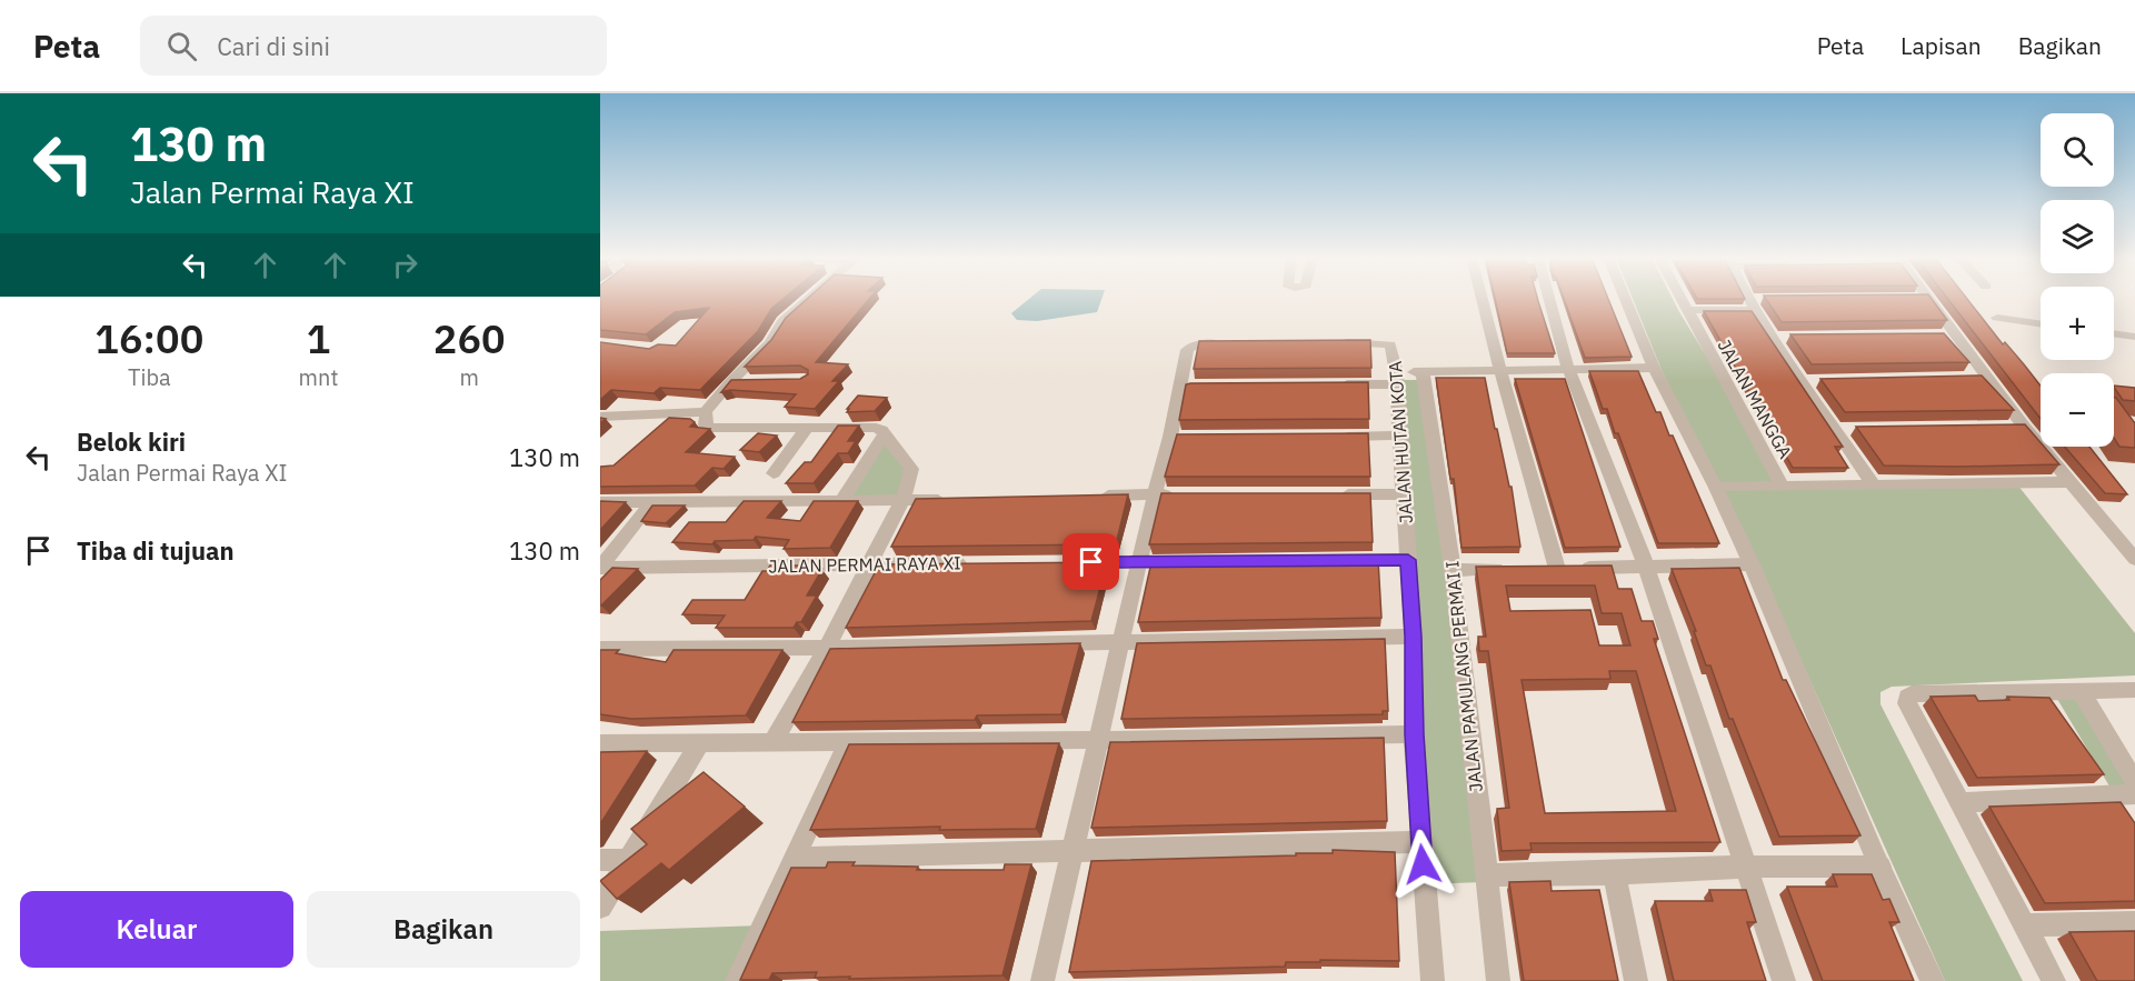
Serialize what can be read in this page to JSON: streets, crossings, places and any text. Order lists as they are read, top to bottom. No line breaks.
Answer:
{"streets":{"street":["JALAN MANGGA","JALAN HUTAN KOTA","JALAN PERMAI RAYA XI","JALAN PAMULANG PERMAI I"]},"page":{"header":"Peta","search":"Cari di sini","nav":["Peta","Lapisan","Bagikan"],"turn":["130 m","Jalan Permai Raya XI"],"map_buttons":["+","−"],"eta":["16:00","Tiba","1","mnt","260","m"],"list":[{"name":"Belok kiri","note":"Jalan Permai Raya XI","value":"130 m"},{"name":"Tiba di tujuan","value":"130 m"}],"buttons":["Keluar","Bagikan"]}}
